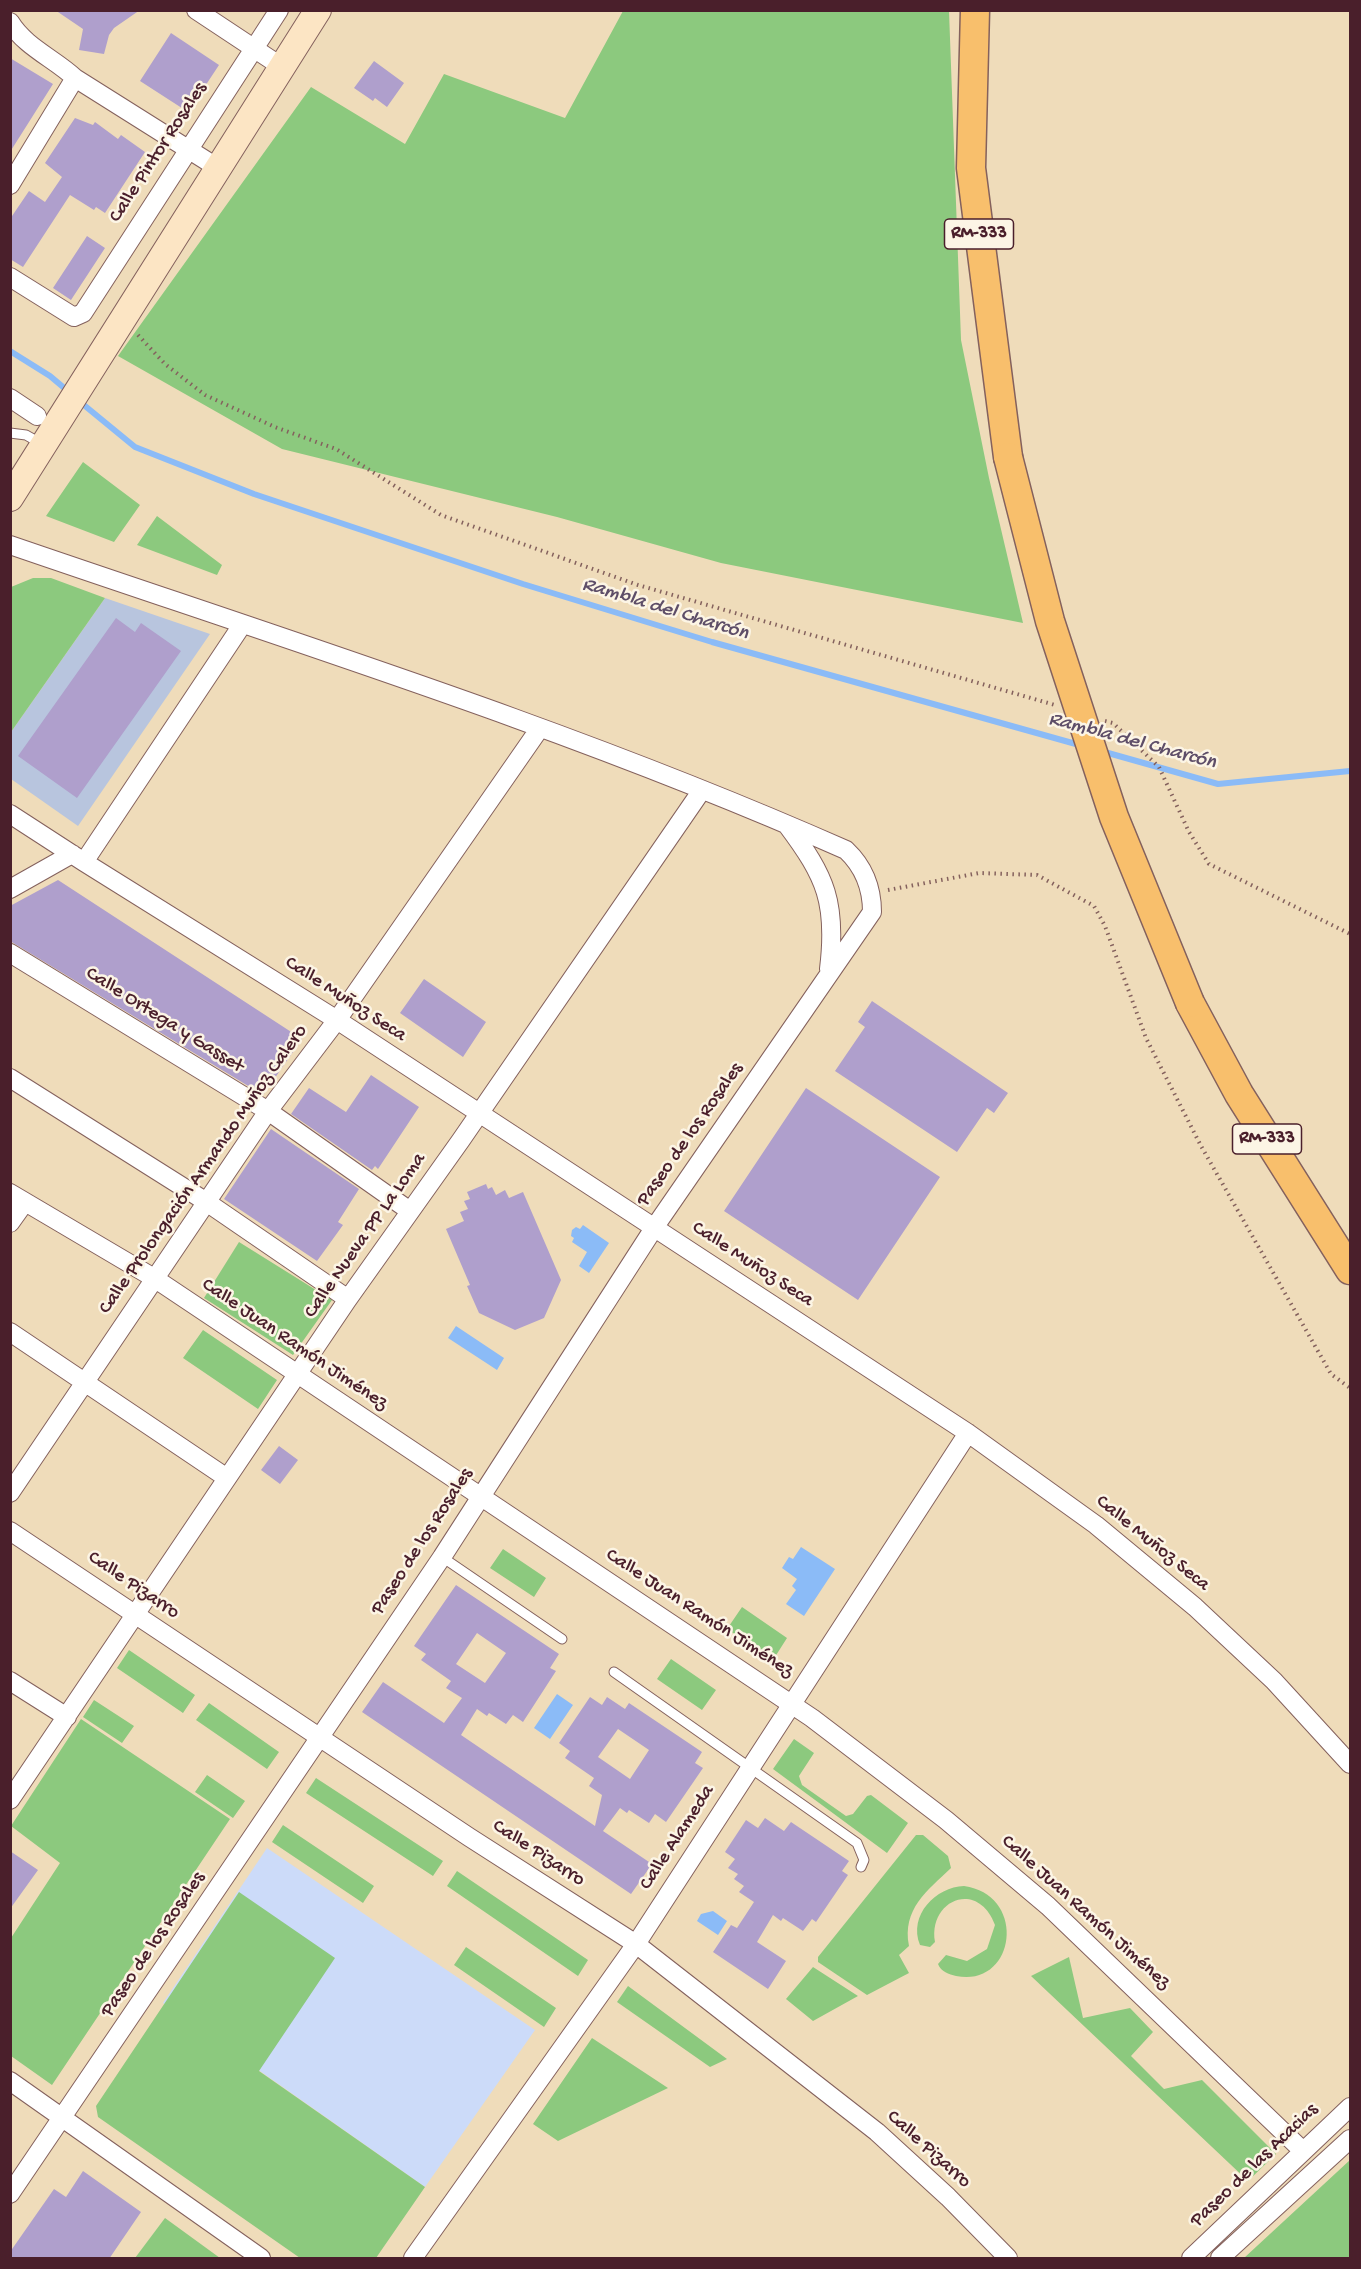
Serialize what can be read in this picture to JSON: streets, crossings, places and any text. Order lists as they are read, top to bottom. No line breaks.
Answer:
{"streets":{"main road":["RM-333"],"street":["Calle Pintor Rosales","Calle Muñoz Seca","Calle Ortega y Gasset","Paseo de los Rosales","Calle Prolongación Armando Muñoz Calero","Calle Nueva PP La Loma","Calle Juan Ramón Jiménez","Calle Pizarro","Calle Alameda","Paseo de las Acacias"]},"crossings":[["Calle Muñoz Seca","Paseo de los Rosales"],["Calle Muñoz Seca","Calle Prolongación Armando Muñoz Calero"],["Calle Muñoz Seca","Calle Nueva PP La Loma"],["Calle Muñoz Seca","Calle Alameda"],["Calle Ortega y Gasset","Calle Prolongación Armando Muñoz Calero"],["Calle Ortega y Gasset","Calle Nueva PP La Loma"],["Paseo de los Rosales","Calle Juan Ramón Jiménez"],["Paseo de los Rosales","Calle Pizarro"],["Calle Prolongación Armando Muñoz Calero","Calle Juan Ramón Jiménez"],["Calle Nueva PP La Loma","Calle Juan Ramón Jiménez"],["Calle Nueva PP La Loma","Calle Pizarro"],["Calle Juan Ramón Jiménez","Calle Alameda"],["Calle Juan Ramón Jiménez","Paseo de las Acacias"],["Calle Pizarro","Calle Alameda"]],"water":["Rambla del Charcón"]}
